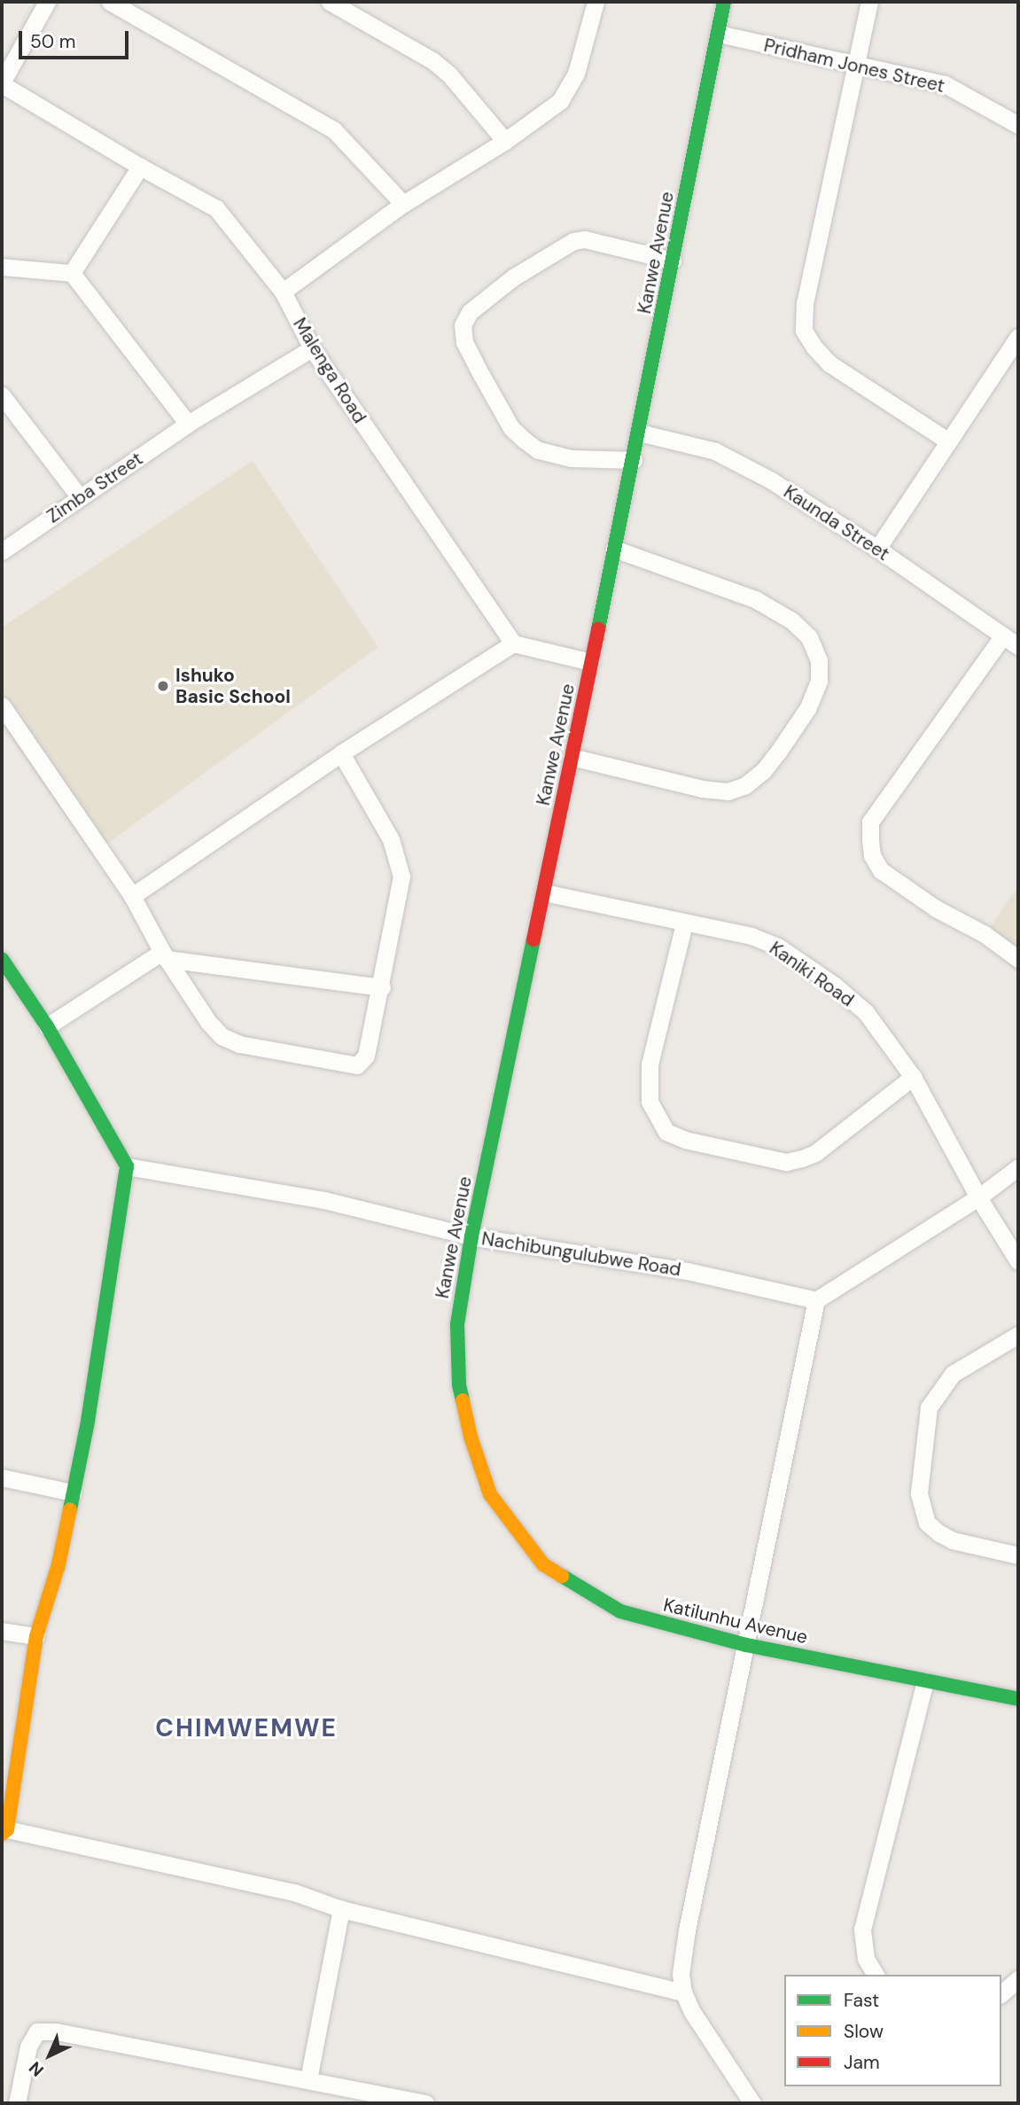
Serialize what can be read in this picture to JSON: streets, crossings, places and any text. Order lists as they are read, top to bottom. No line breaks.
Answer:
{"streets":{"main road":["Kanwe Avenue","Katilunhu Avenue"],"street":["Pridham Jones Street","Malenga Road","Zimba Street","Kaunda Street","Kaniki Road","Nachibungulubwe Road"]},"crossings":[["Pridham Jones Street","Kanwe Avenue"],["Kanwe Avenue","Kaunda Street"],["Kanwe Avenue","Kaniki Road"],["Kanwe Avenue","Nachibungulubwe Road"],["Kanwe Avenue","Katilunhu Avenue"],["Malenga Road","Zimba Street"]],"districts":["CHIMWEMWE"],"places":["Ishuko Basic School"],"legend":["Fast","Slow","Jam"],"scale_bar":"50 m","north":"bottom left"}
